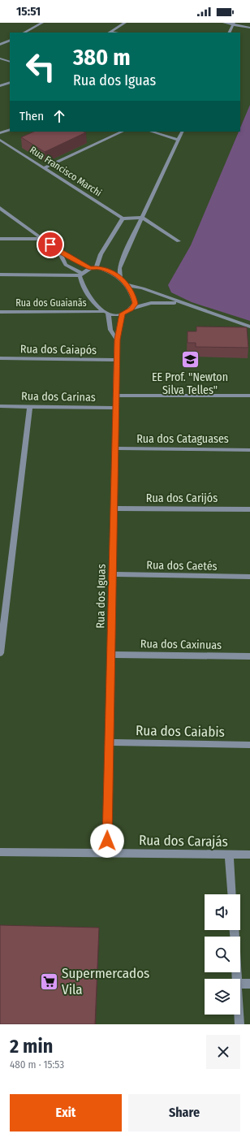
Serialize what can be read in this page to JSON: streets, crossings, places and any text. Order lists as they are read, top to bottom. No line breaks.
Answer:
{"streets":{"street":["Rua Francisco Marchi","Rua dos Guaianãs","Rua dos Caiapós","Rua dos Carinas","Rua dos Cataguases","Rua dos Carijós","Rua dos Caetés","Rua dos Iguas","Rua dos Caxinuas","Rua dos Caiabis","Rua dos Carajás"]},"crossings":[["Rua dos Guaianãs","Rua dos Iguas"],["Rua dos Caiapós","Rua dos Iguas"],["Rua dos Carinas","Rua dos Iguas"],["Rua dos Cataguases","Rua dos Iguas"],["Rua dos Carijós","Rua dos Iguas"],["Rua dos Caetés","Rua dos Iguas"],["Rua dos Iguas","Rua dos Caxinuas"],["Rua dos Iguas","Rua dos Caiabis"],["Rua dos Iguas","Rua dos Carajás"]],"places":{"school or university":["EE Prof. \"Newton Silva Telles\""],"supermarket":["Supermercados Vila"]},"page":{"status":"15:51","turn":["380 m","Rua dos Iguas"],"then":"Then","heading":["2 min","480 m · 15:53"],"buttons":["Exit","Share"]}}
